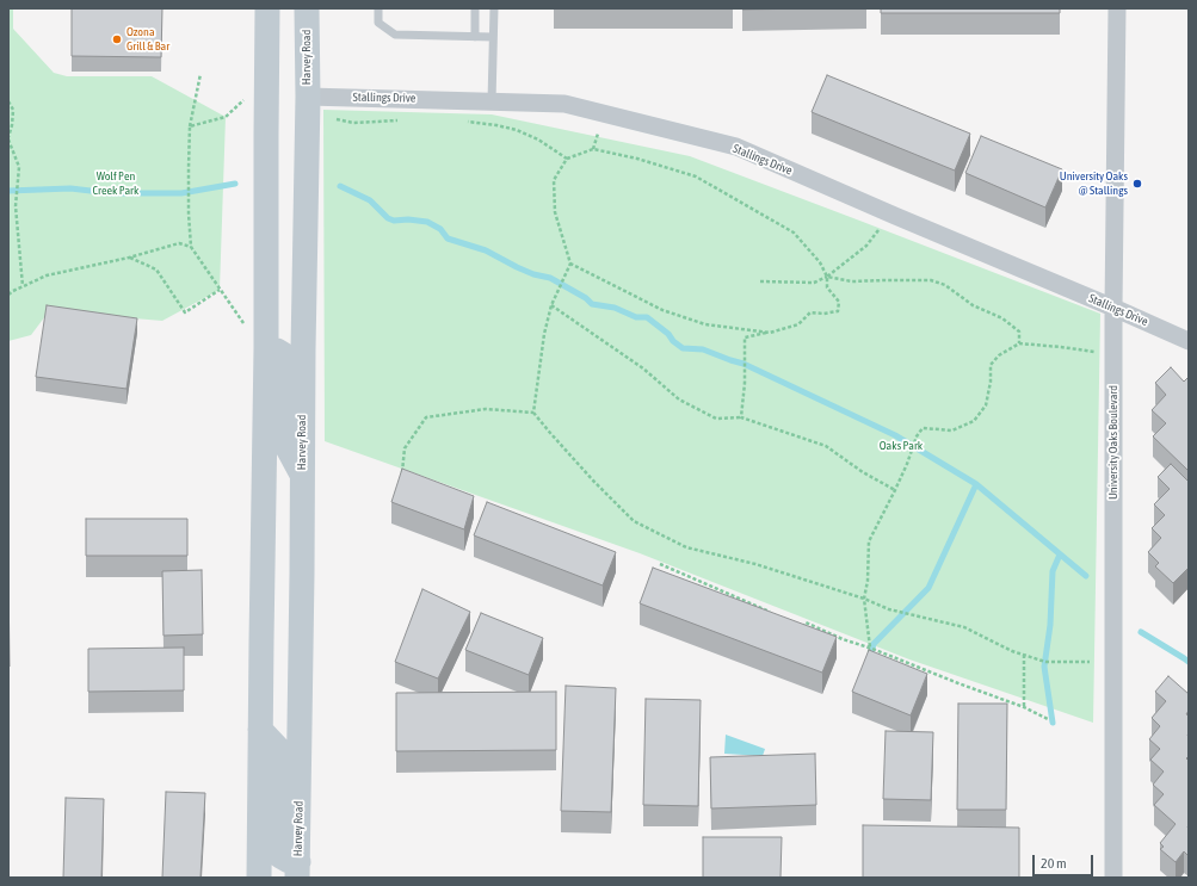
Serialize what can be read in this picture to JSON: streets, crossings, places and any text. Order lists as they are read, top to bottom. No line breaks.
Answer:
{"streets":{"main road":["Harvey Road"],"street":["Stallings Drive","University Oaks Boulevard"]},"crossings":[["Harvey Road","Stallings Drive"],["Stallings Drive","University Oaks Boulevard"]],"parks":["Wolf Pen Creek Park","Oaks Park"],"places":["Ozona Grill & Bar","University Oaks @ Stallings"],"scale_bar":"20 m"}
